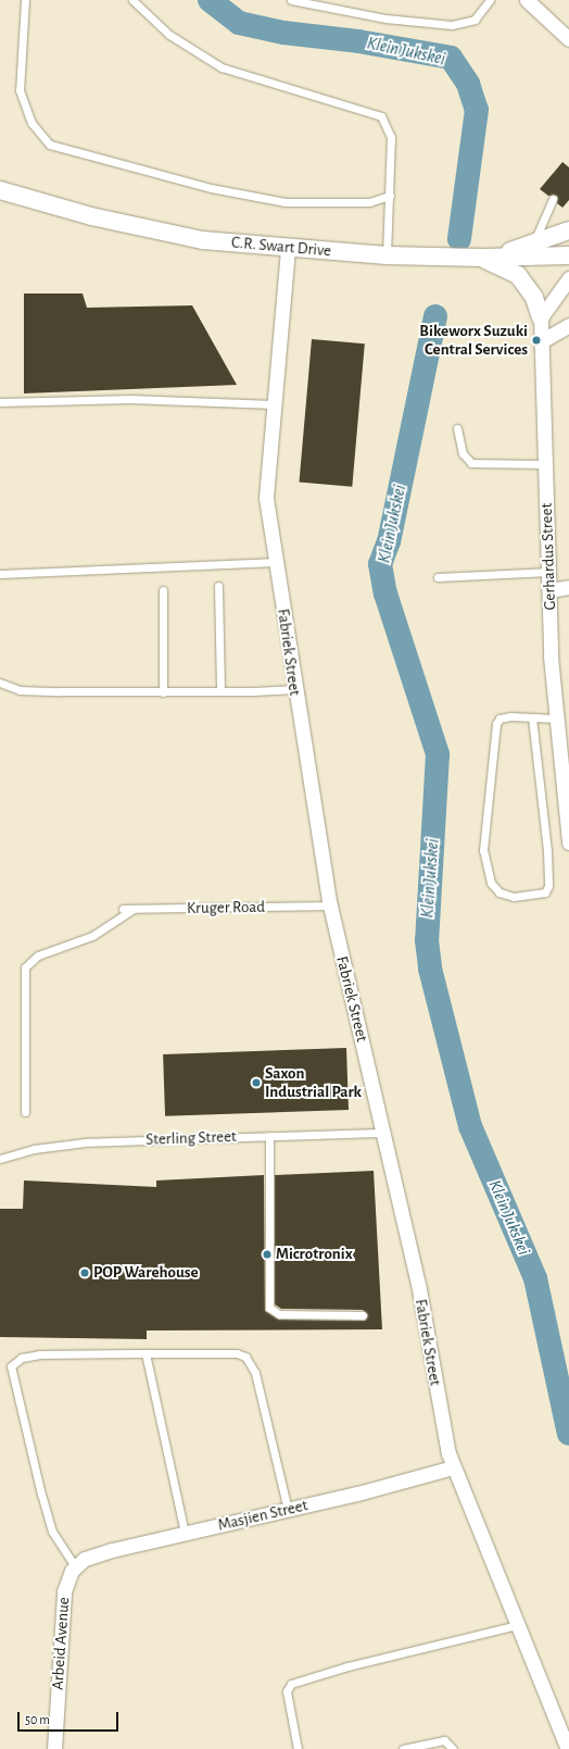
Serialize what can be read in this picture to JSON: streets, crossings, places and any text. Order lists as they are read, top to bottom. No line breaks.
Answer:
{"streets":{"street":["C.R. Swart Drive","Gerhardus Street","Fabriek Street","Masjien Street","Arbeid Avenue"],"lane":["Kruger Road","Sterling Street"]},"crossings":[["C.R. Swart Drive","Fabriek Street"],["Fabriek Street","Kruger Road"],["Fabriek Street","Sterling Street"],["Fabriek Street","Masjien Street"],["Masjien Street","Arbeid Avenue"]],"water":["Klein Jukskei"],"places":["Bikeworx Suzuki Central Services","Saxon Industrial Park","Microtronix","POP Warehouse"],"scale_bar":"50 m"}
